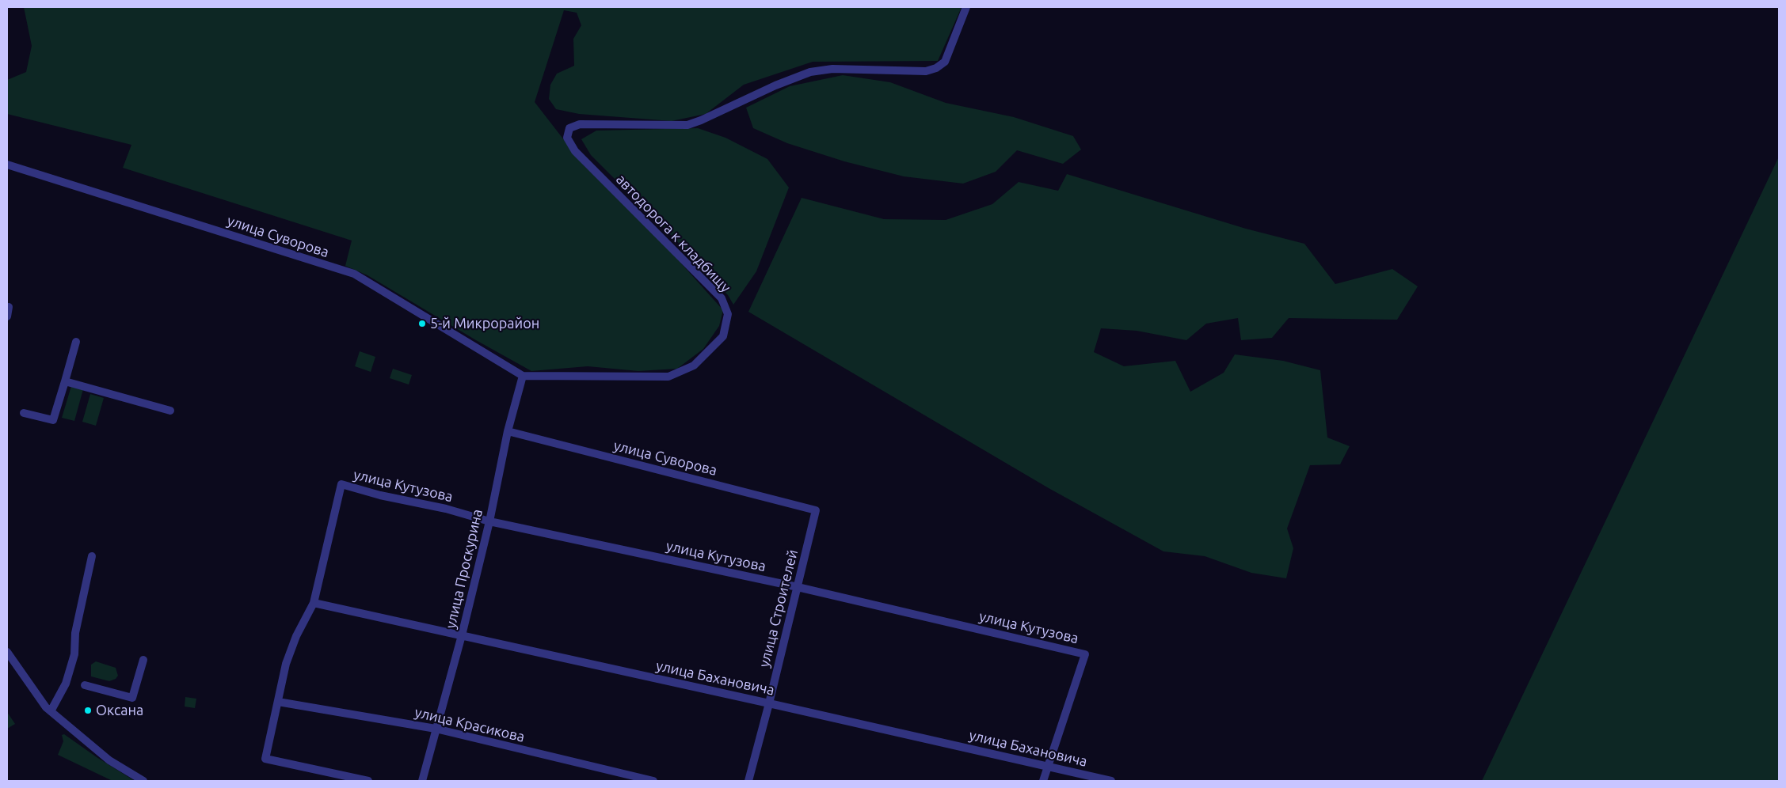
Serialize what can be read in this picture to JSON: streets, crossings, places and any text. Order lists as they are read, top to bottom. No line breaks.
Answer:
{"streets":{"street":["автодорога к кладбищу","улица Суворова","улица Кутузова","улица Проскурина","улица Строителей","улица Бахановича","улица Красикова"]},"crossings":[["автодорога к кладбищу","улица Суворова"],["автодорога к кладбищу","улица Проскурина"],["улица Суворова","улица Проскурина"],["улица Суворова","улица Строителей"],["улица Кутузова","улица Проскурина"],["улица Кутузова","улица Строителей"],["улица Кутузова","улица Бахановича"],["улица Проскурина","улица Бахановича"],["улица Проскурина","улица Красикова"],["улица Строителей","улица Бахановича"]],"places":["5-й Микрорайон","Оксана"]}
